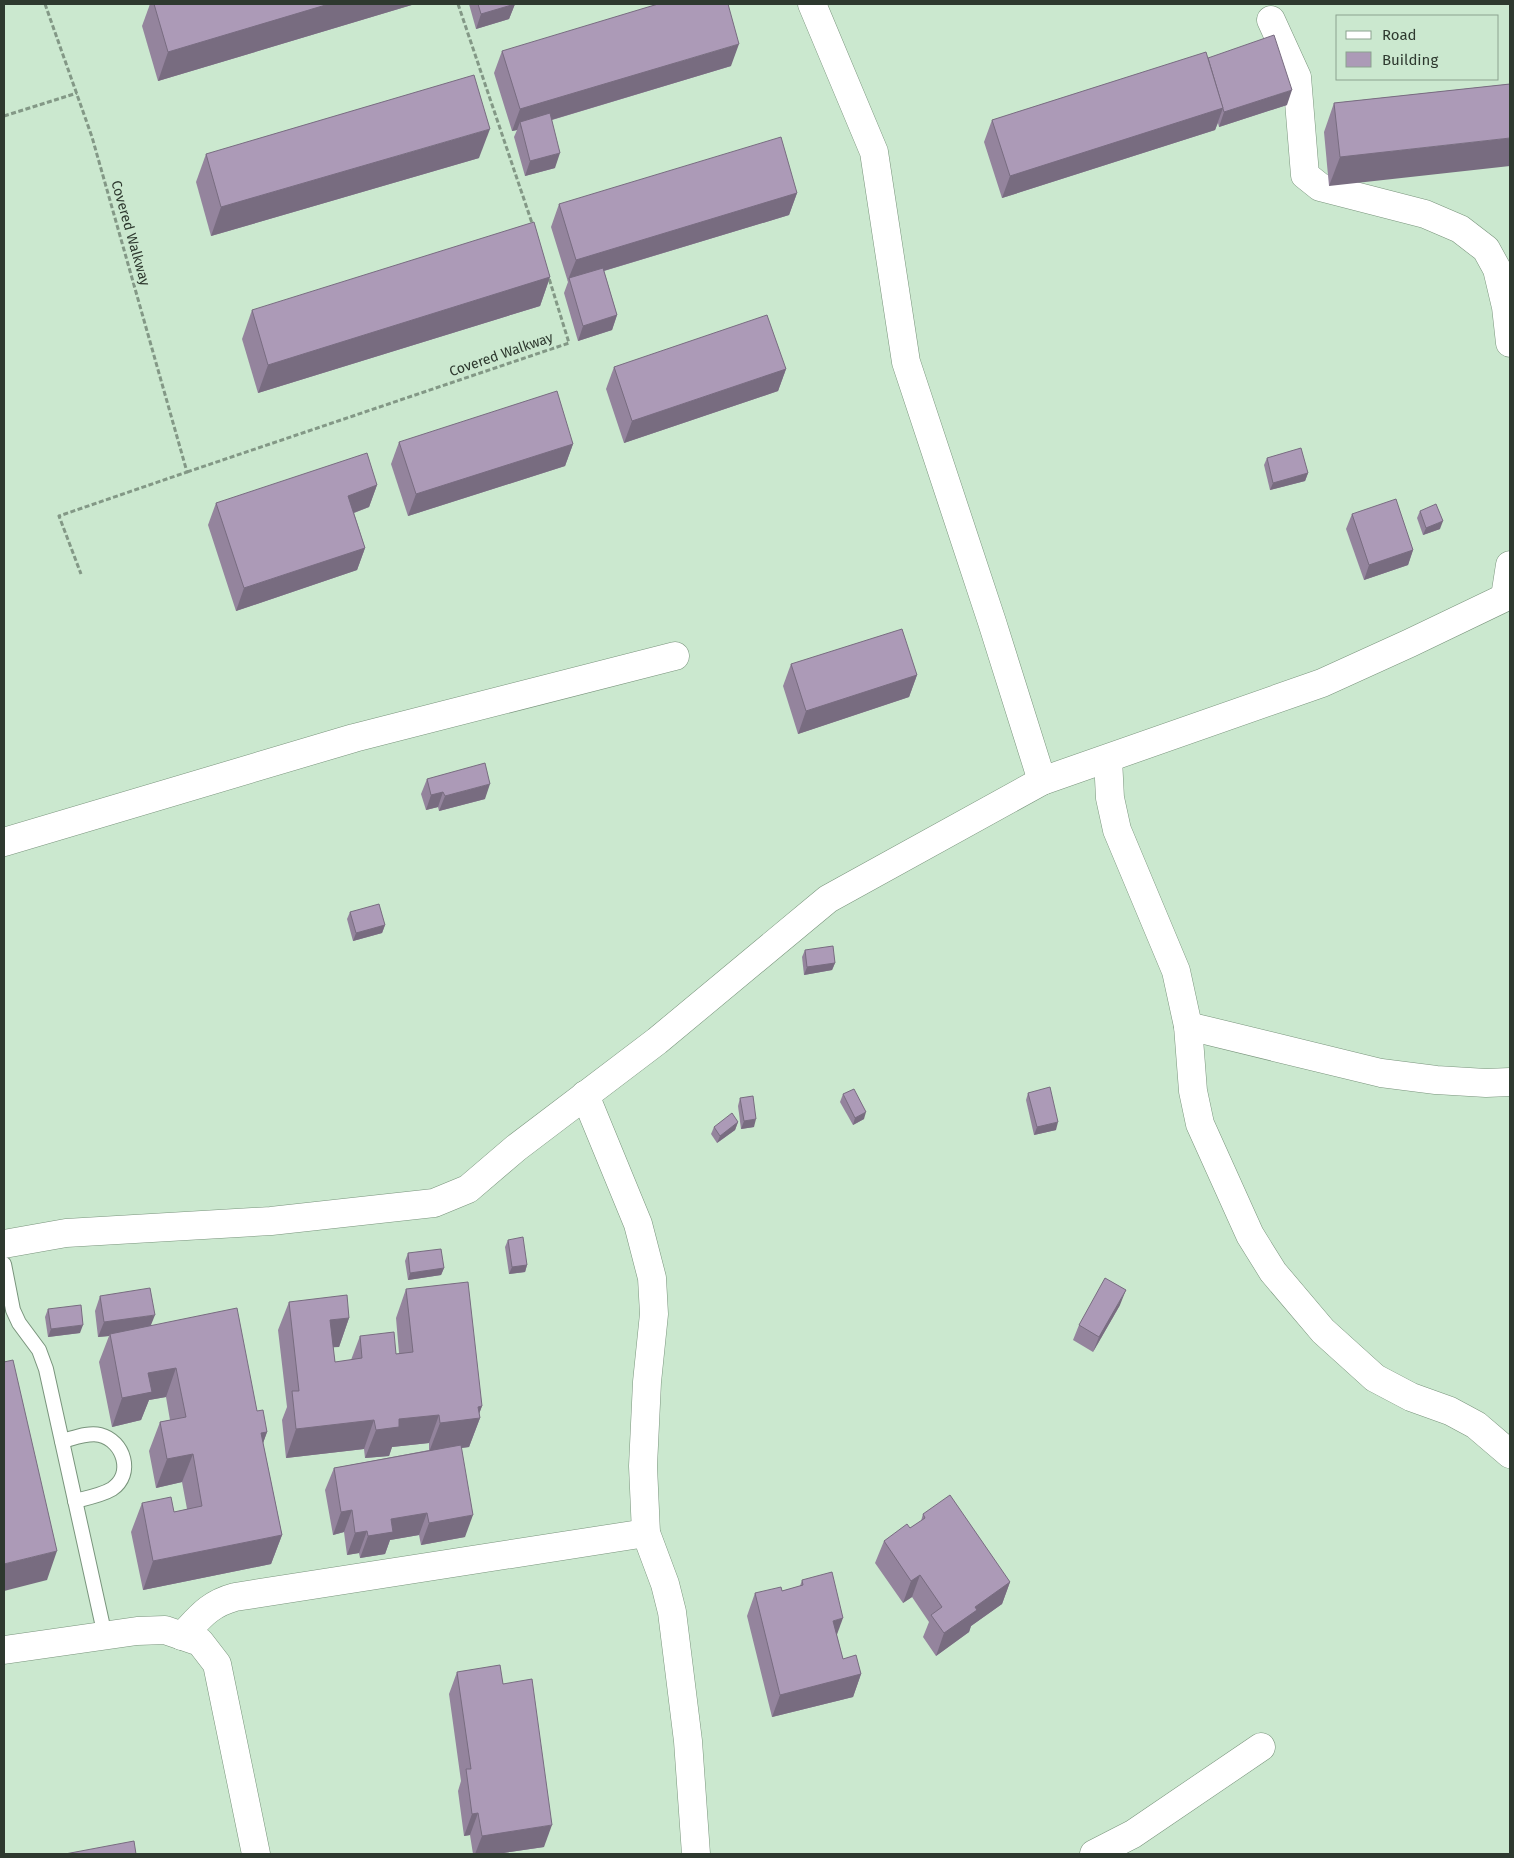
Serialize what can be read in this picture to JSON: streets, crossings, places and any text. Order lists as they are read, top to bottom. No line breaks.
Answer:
{"streets":{"path":["Covered Walkway"]},"legend":["Road","Building"]}
